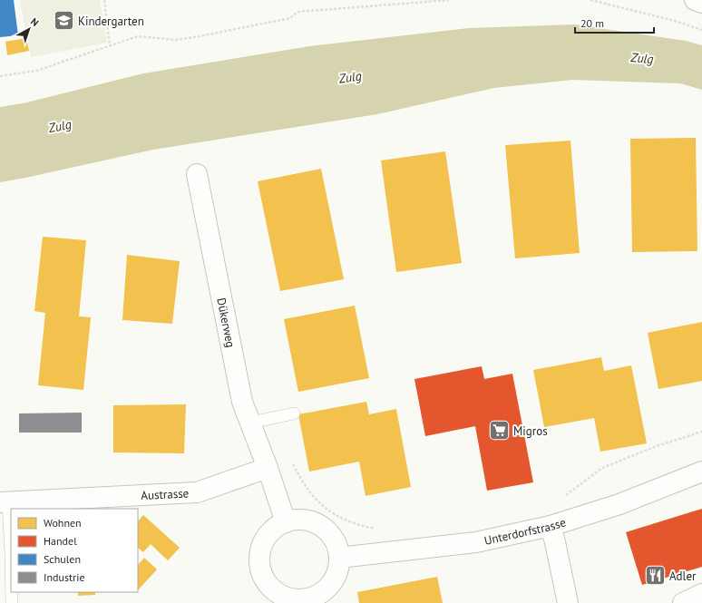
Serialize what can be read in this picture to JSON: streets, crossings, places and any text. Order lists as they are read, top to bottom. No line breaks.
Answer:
{"streets":{"street":["Dükerweg","Austrasse","Unterdorfstrasse"]},"crossings":[["Dükerweg","Austrasse"]],"water":["Zulg"],"places":{"school or university":["Kindergarten"],"supermarket":["Migros"],"restaurant":["Adler"]},"legend":["Wohnen","Handel","Schulen","Industrie"],"scale_bar":"20 m","north":"top right"}
